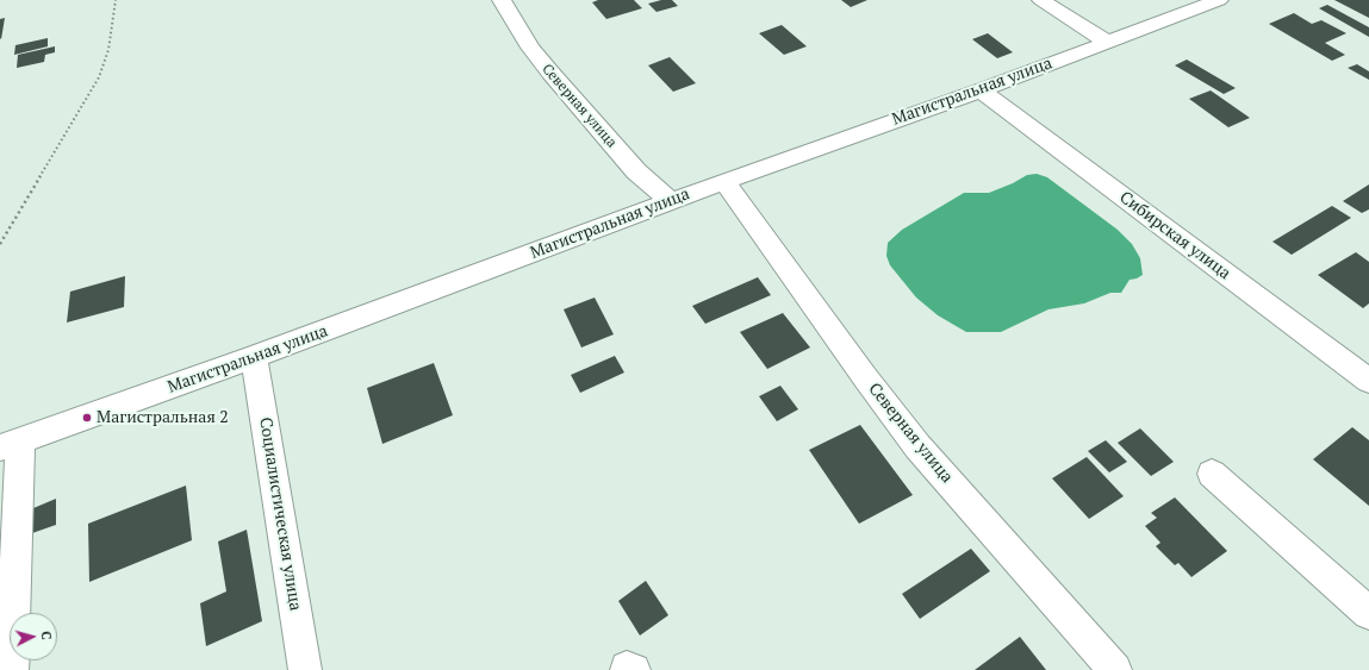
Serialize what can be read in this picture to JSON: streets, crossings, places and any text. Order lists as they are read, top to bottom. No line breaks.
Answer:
{"streets":{"street":["Магистральная улица","Северная улица","Сибирская улица","Социалистическая улица"]},"crossings":[["Магистральная улица","Северная улица"],["Магистральная улица","Сибирская улица"],["Магистральная улица","Социалистическая улица"]],"places":["Магистральная 2"],"north":"right"}
